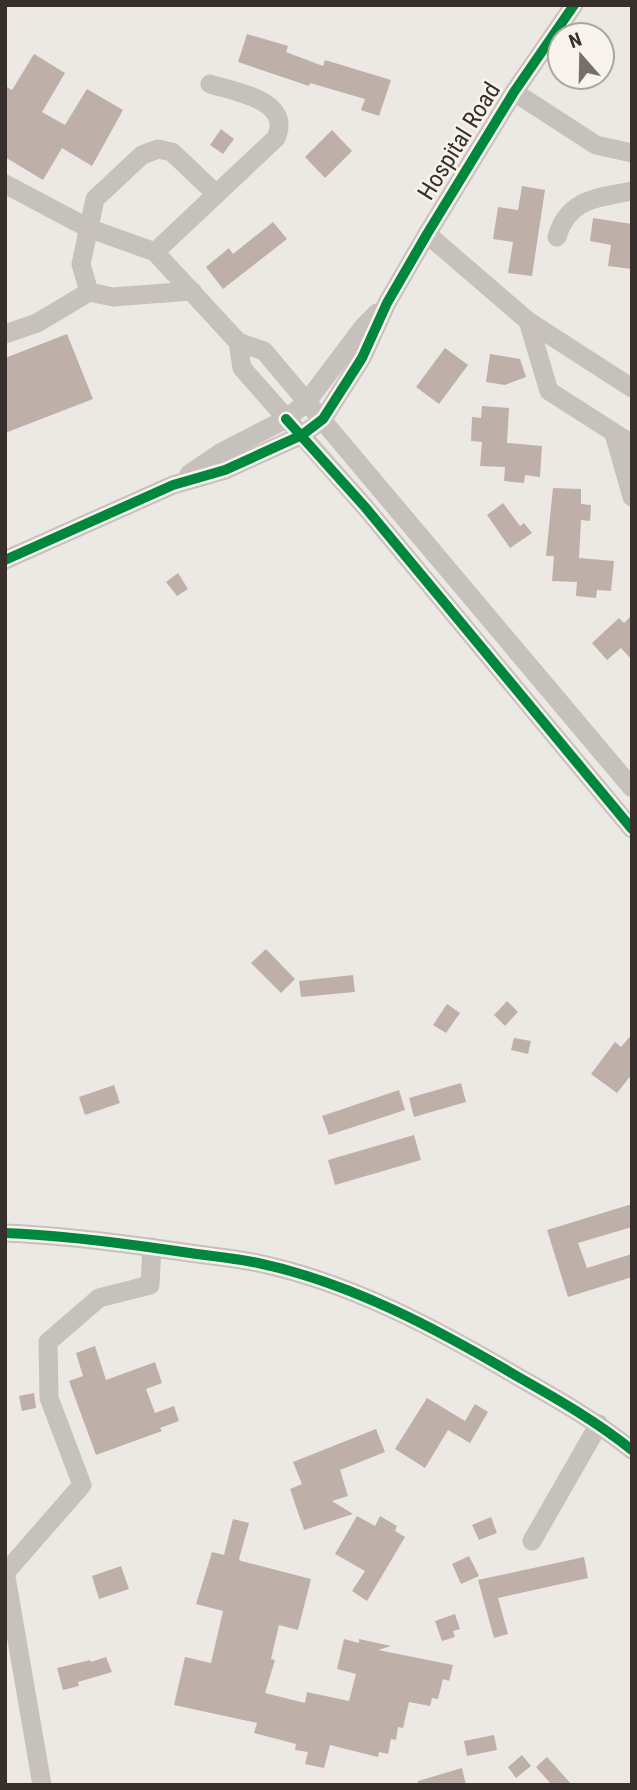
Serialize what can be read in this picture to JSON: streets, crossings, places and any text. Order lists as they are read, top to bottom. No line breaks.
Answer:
{"streets":{"street":["Hospital Road"]},"north":"top"}
